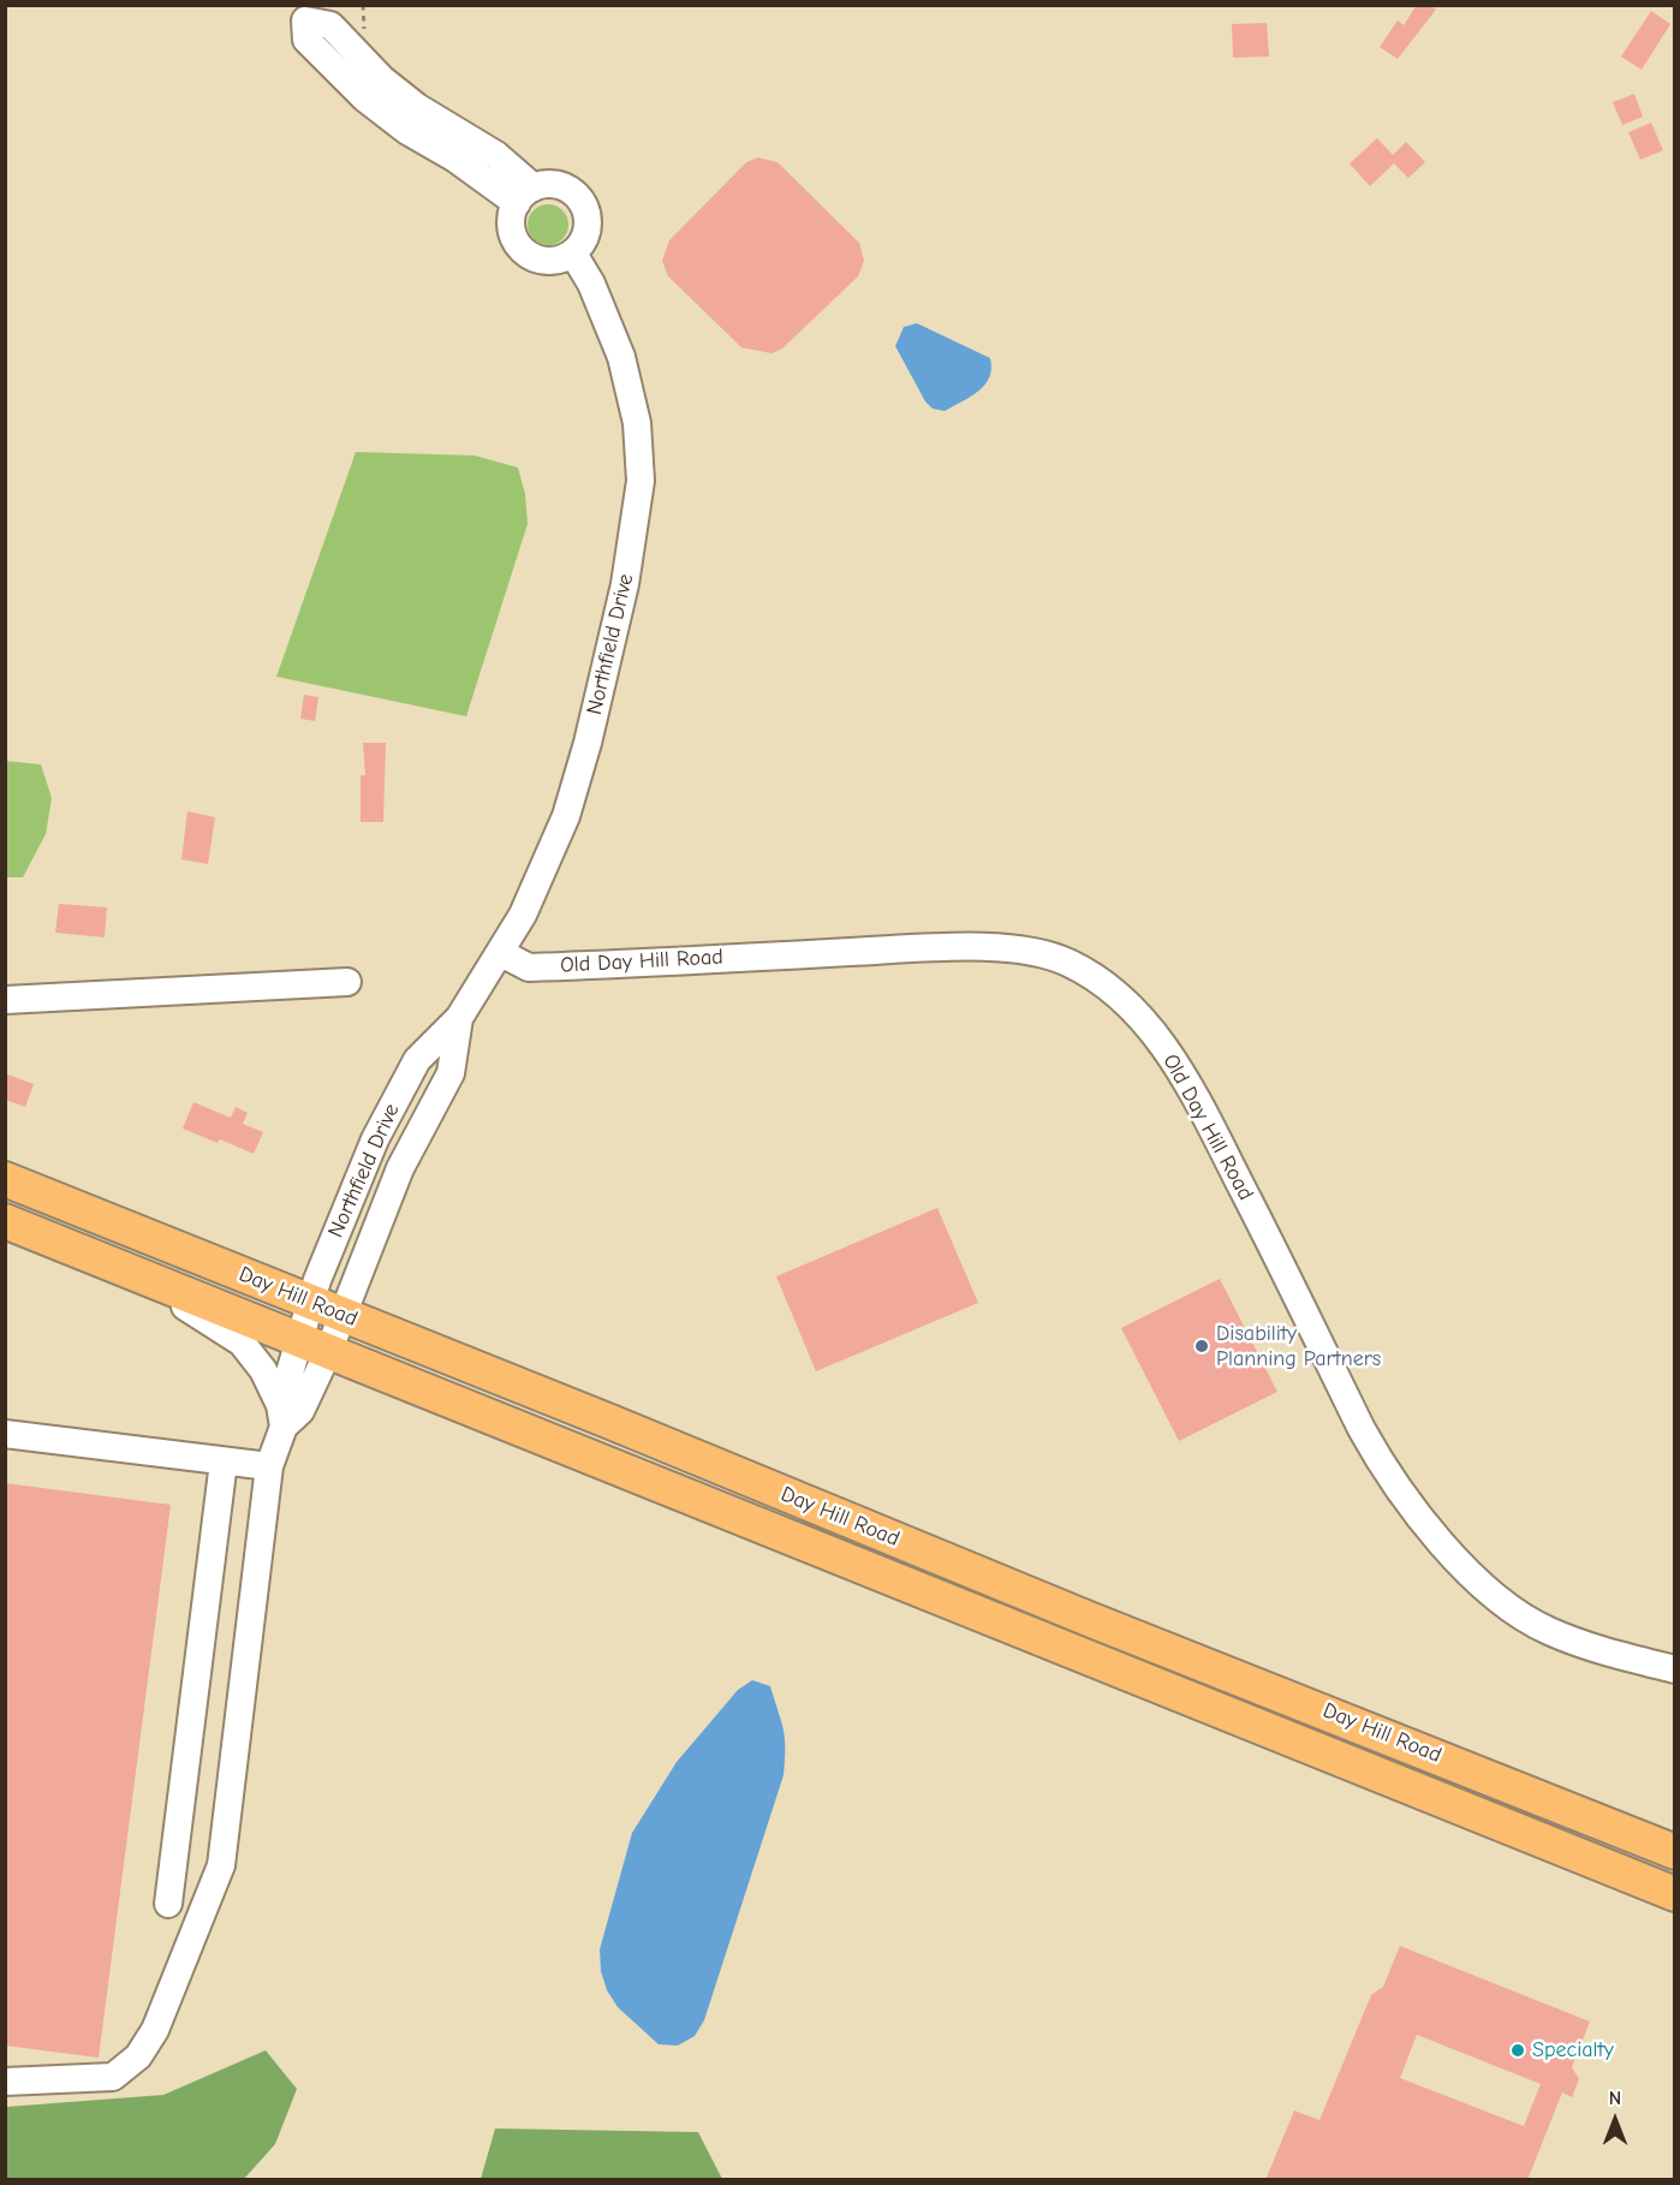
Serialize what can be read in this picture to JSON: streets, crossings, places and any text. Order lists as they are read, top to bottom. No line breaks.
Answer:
{"streets":{"main road":["Day Hill Road"],"street":["Northfield Drive","Old Day Hill Road"]},"crossings":[["Northfield Drive","Old Day Hill Road"],["Northfield Drive","Day Hill Road"]],"places":["Disability Planning Partners","Specialty"],"north":"top"}
